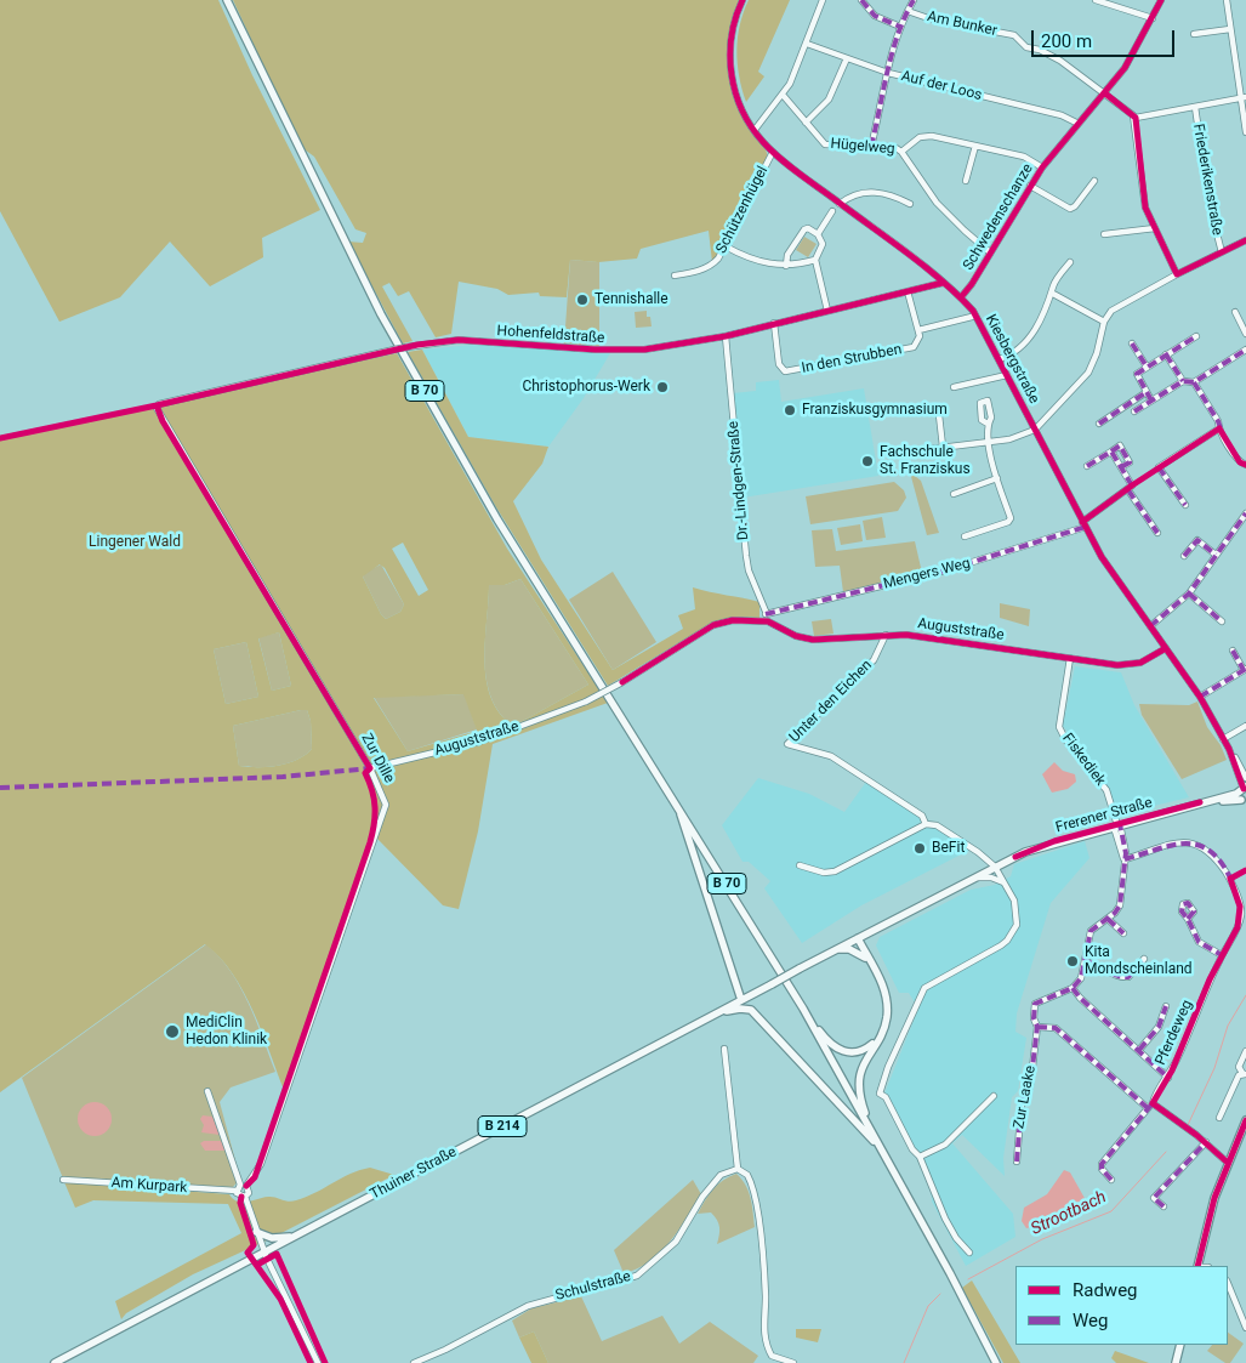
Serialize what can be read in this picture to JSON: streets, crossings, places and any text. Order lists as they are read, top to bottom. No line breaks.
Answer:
{"streets":{"main road":["B 70","Frerener Straße","B 214","Thuiner Straße"],"street":["Am Bunker","Auf der Loos","Hügelweg","Friederikenstraße","Schützenhügel","Schwedenschanze","Hohenfeldstraße","In den Strubben","Kiesbergstraße","Dr.-Lindgen-Straße","Mengers Weg","Auguststraße","Unter den Eichen","Zur Dille","Fiskediek","Pferdeweg","Zur Laake","Am Kurpark","Schulstraße"]},"crossings":[["Am Bunker","Schwedenschanze"],["Auf der Loos","Schwedenschanze"],["Hügelweg","Schwedenschanze"],["Schützenhügel","Kiesbergstraße"],["Schwedenschanze","Kiesbergstraße"],["Hohenfeldstraße","In den Strubben"],["Hohenfeldstraße","Kiesbergstraße"],["Hohenfeldstraße","Dr.-Lindgen-Straße"],["Hohenfeldstraße","Zur Dille"],["Kiesbergstraße","Mengers Weg"],["Kiesbergstraße","Auguststraße"],["Kiesbergstraße","Frerener Straße"],["Dr.-Lindgen-Straße","Mengers Weg"],["Dr.-Lindgen-Straße","Auguststraße"],["Auguststraße","Unter den Eichen"],["Auguststraße","Zur Dille"],["Auguststraße","Fiskediek"],["Unter den Eichen","Frerener Straße"],["Fiskediek","Frerener Straße"],["Frerener Straße","B 214"],["B 214","Thuiner Straße"]],"water":["Strootbach"],"parks":["Lingener Wald"],"places":["Tennishalle","Christophorus-Werk","Franziskusgymnasium","Fachschule St. Franziskus","BeFit","Kita Mondscheinland","MediClin Hedon Klinik"],"legend":["Radweg","Weg"],"scale_bar":"200 m"}
